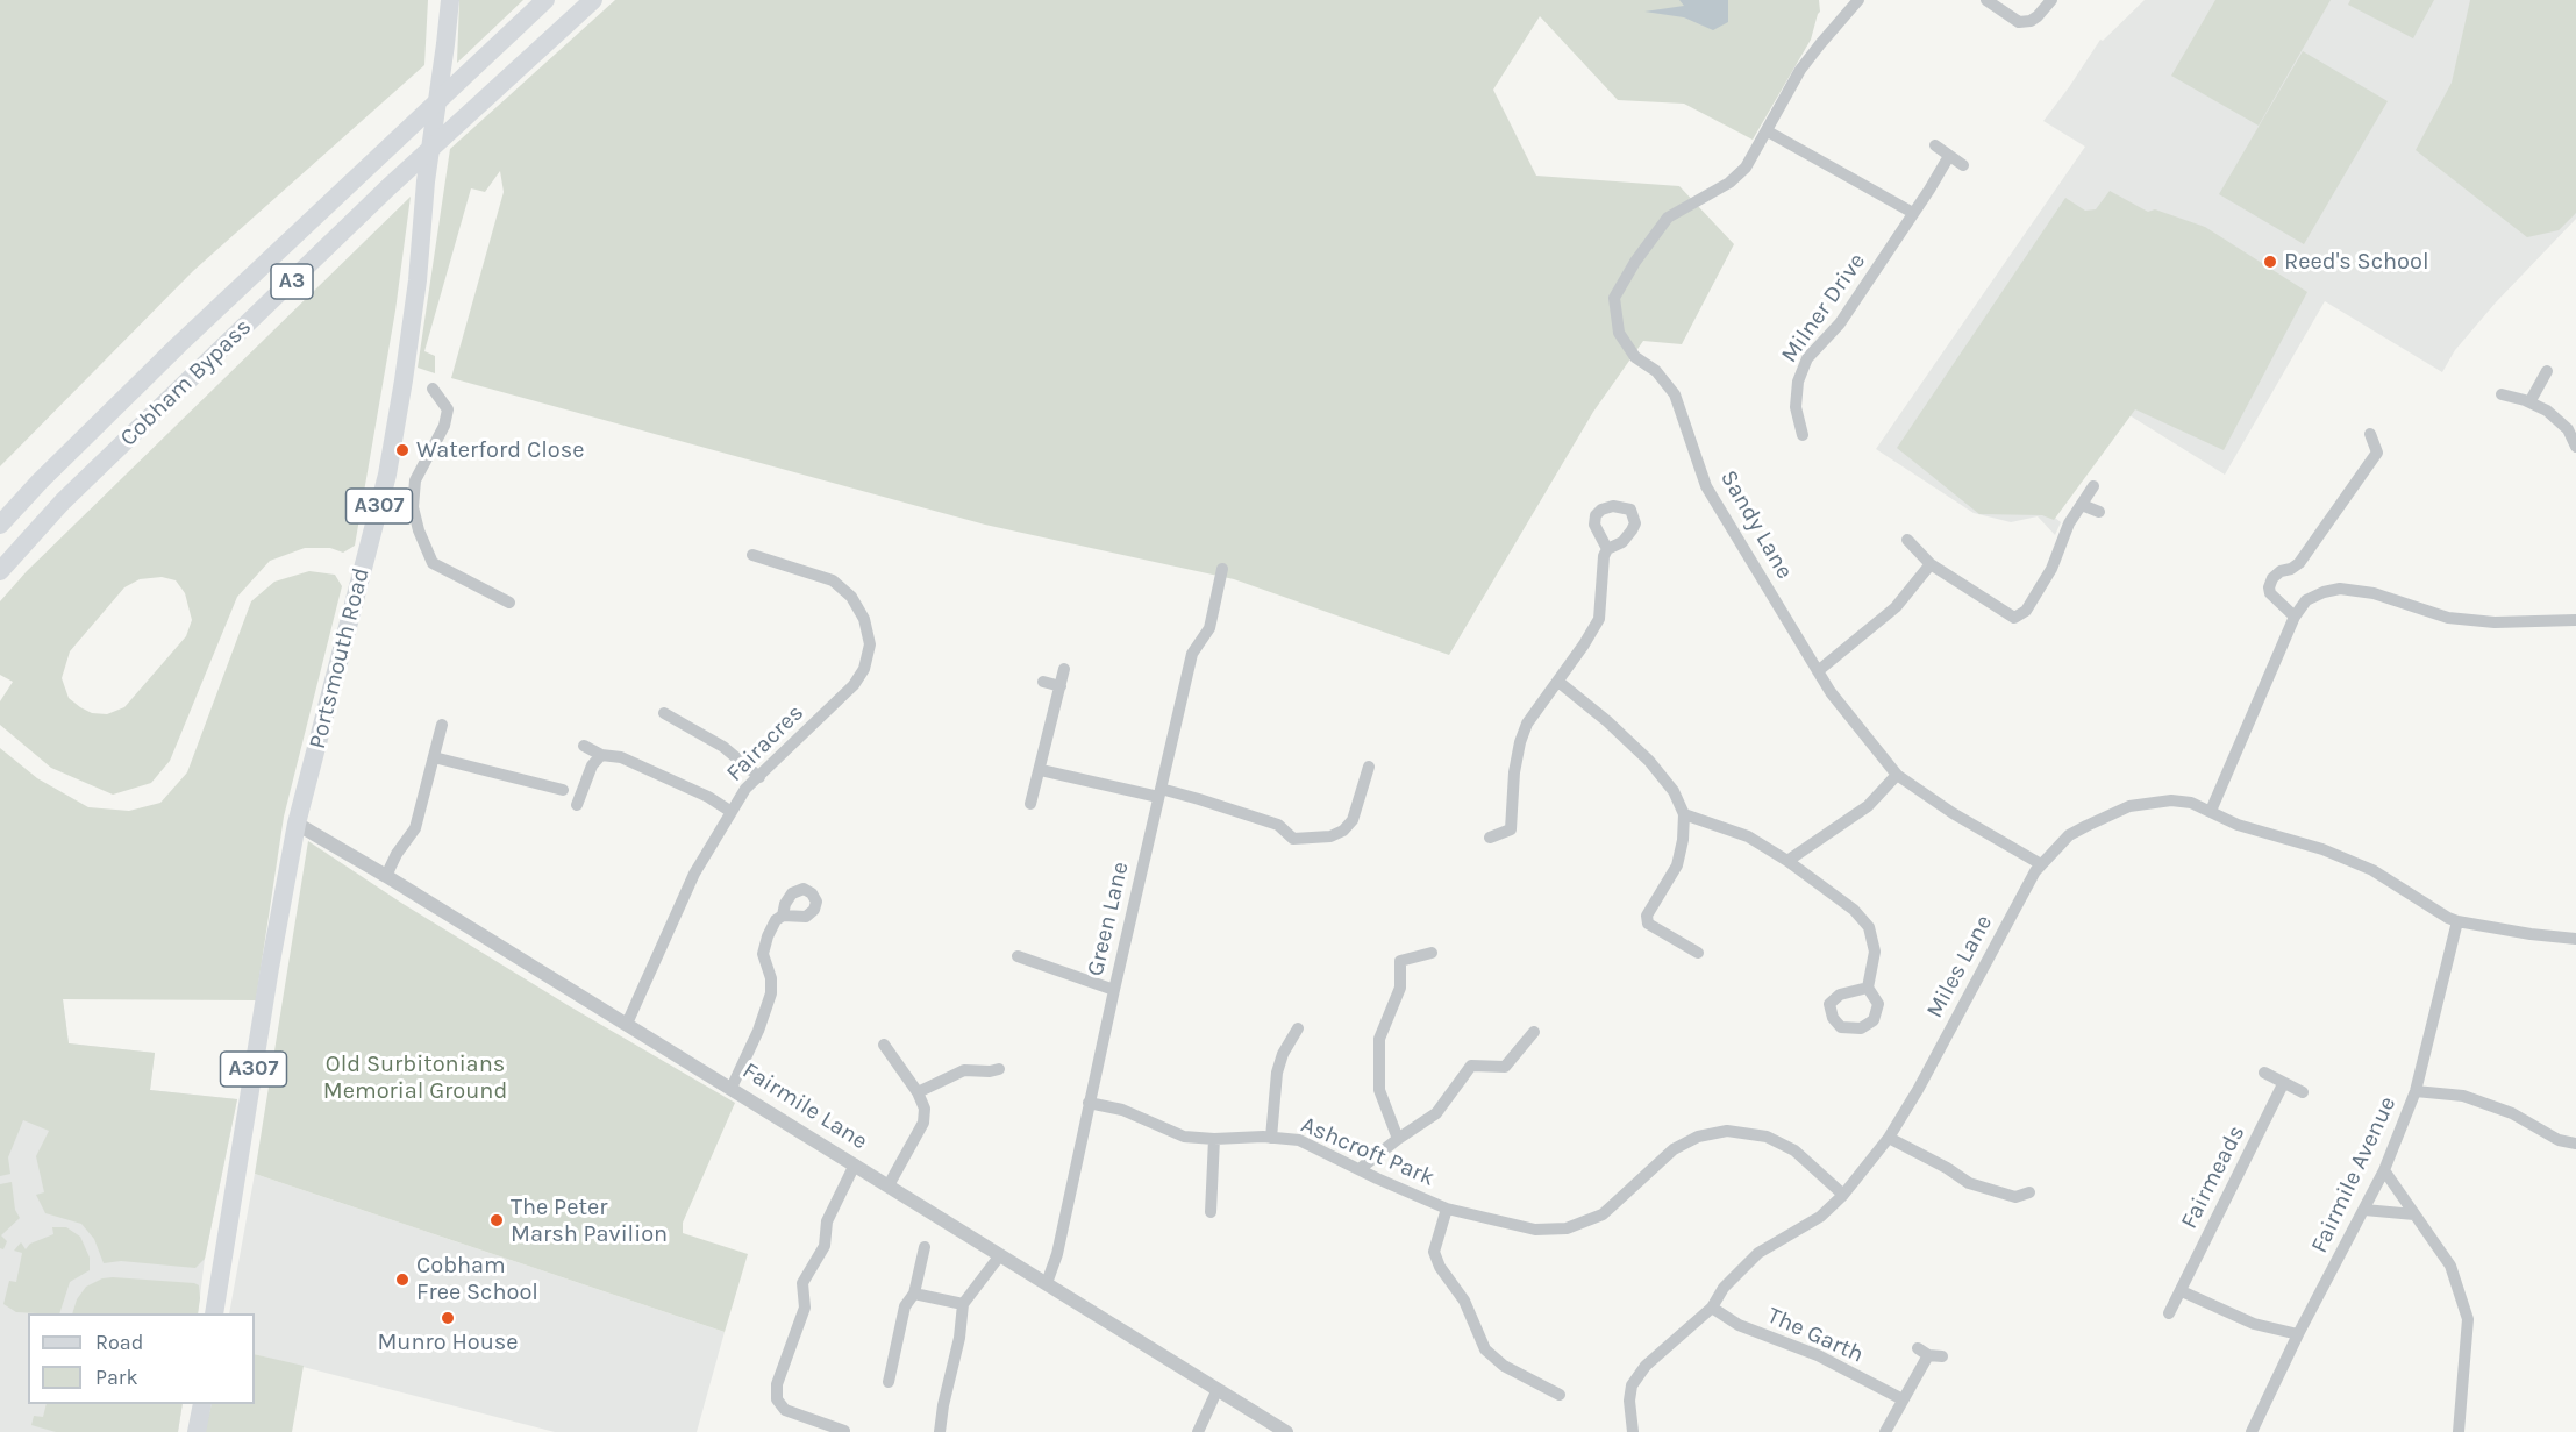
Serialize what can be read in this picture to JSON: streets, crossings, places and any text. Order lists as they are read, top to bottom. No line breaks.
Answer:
{"streets":{"main road":["A3","Cobham Bypass","A307","Portsmouth Road"],"street":["Milner Drive","Sandy Lane","Fairacres","Green Lane","Miles Lane","Fairmile Lane","Ashcroft Park","Fairmile Avenue","Fairmeads","The Garth"]},"crossings":[["Sandy Lane","Miles Lane"],["Portsmouth Road","Fairmile Lane"],["Fairacres","Fairmile Lane"],["Green Lane","Fairmile Lane"],["Green Lane","Ashcroft Park"],["Miles Lane","Ashcroft Park"],["Miles Lane","Fairmile Avenue"],["Miles Lane","The Garth"]],"parks":["Old Surbitonians Memorial Ground"],"places":["Reed's School","Waterford Close","The Peter Marsh Pavilion","Cobham Free School","Munro House"],"legend":["Road","Park"]}
